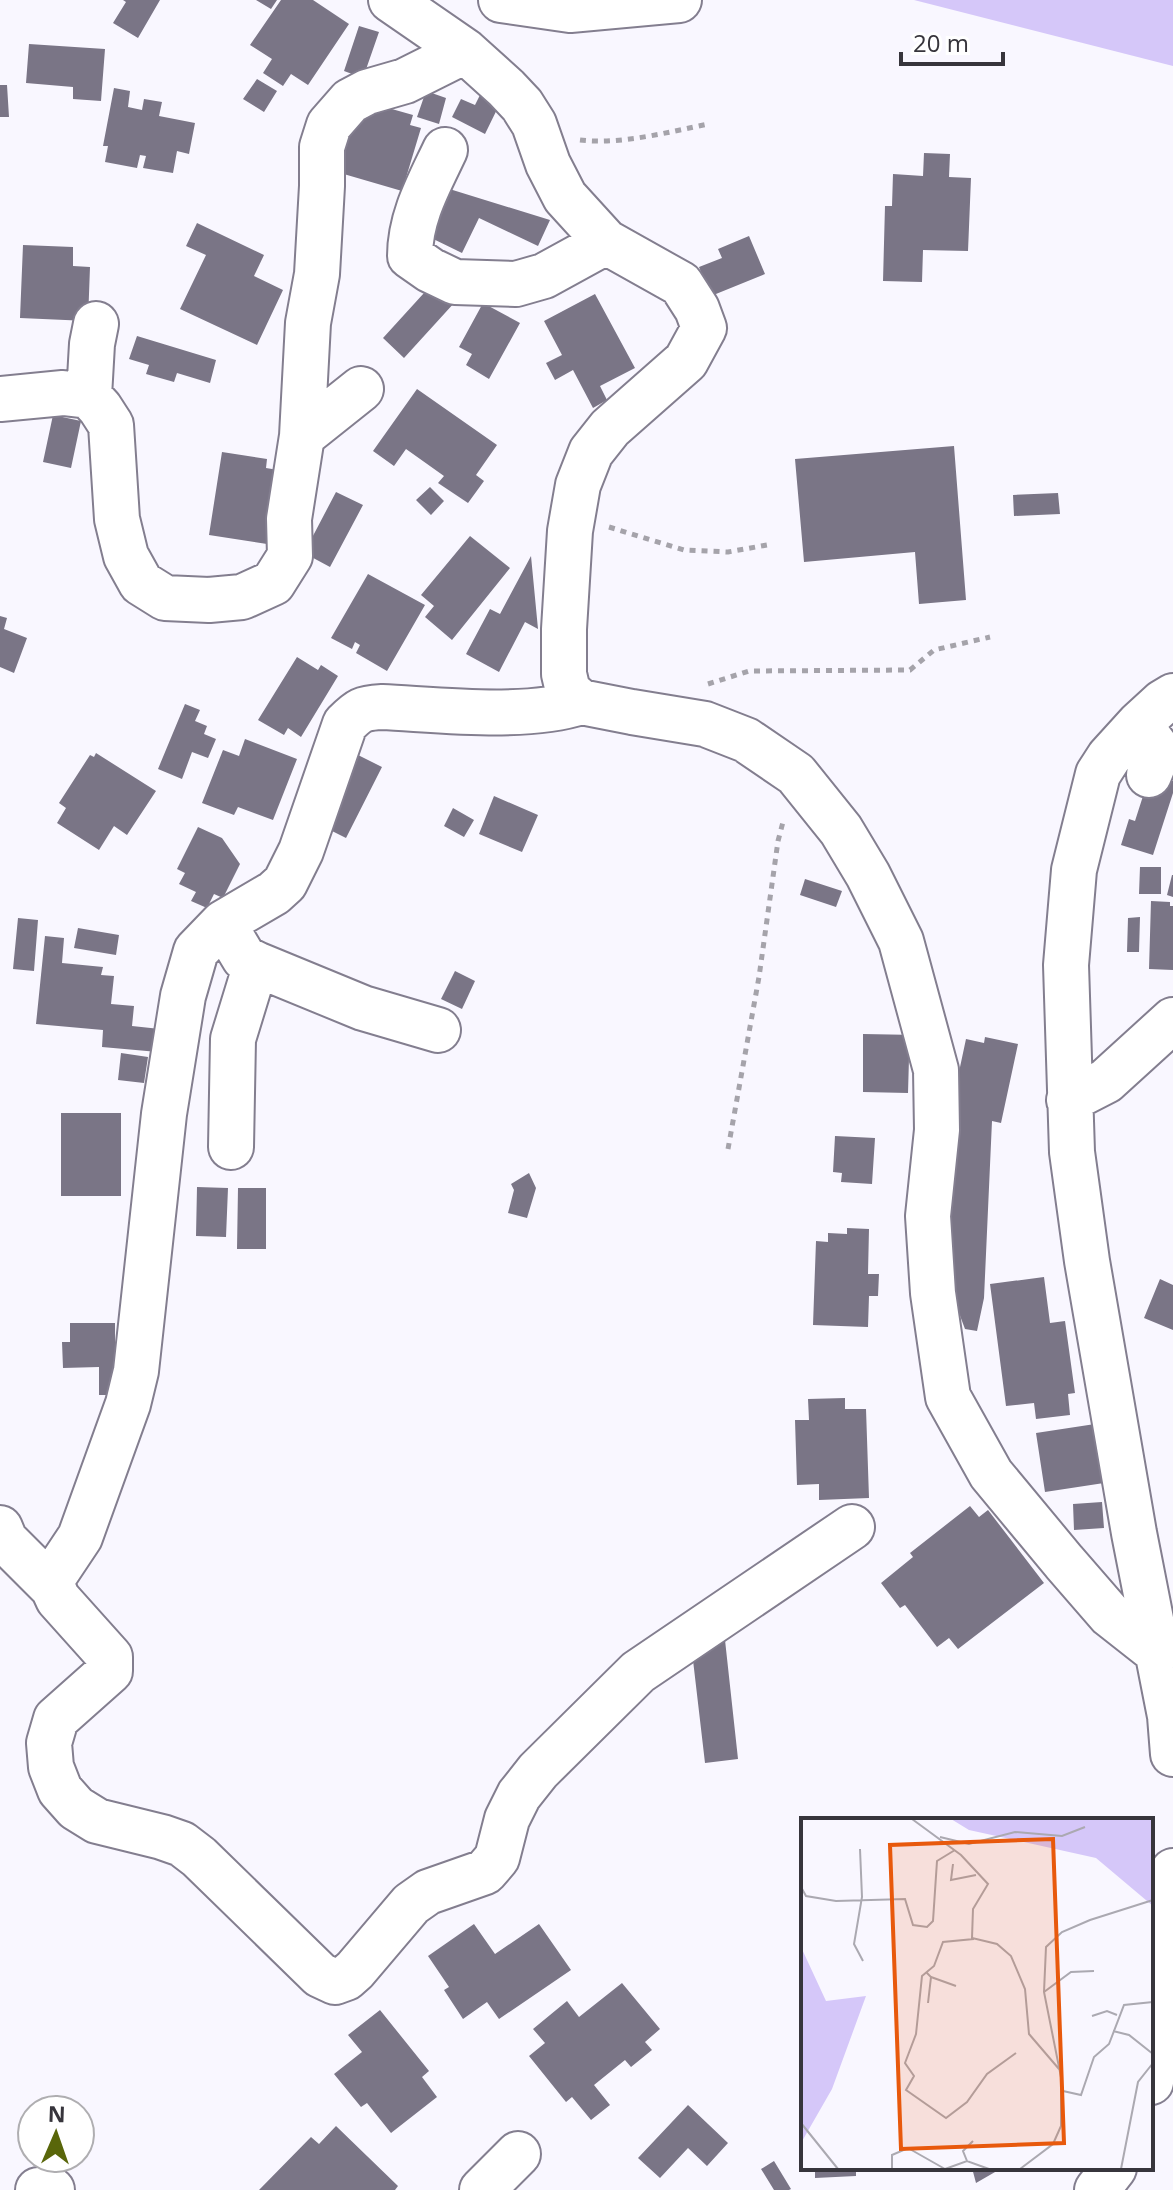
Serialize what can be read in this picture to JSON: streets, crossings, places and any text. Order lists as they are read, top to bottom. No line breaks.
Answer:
{"scale_bar":"20 m","north":"top"}
